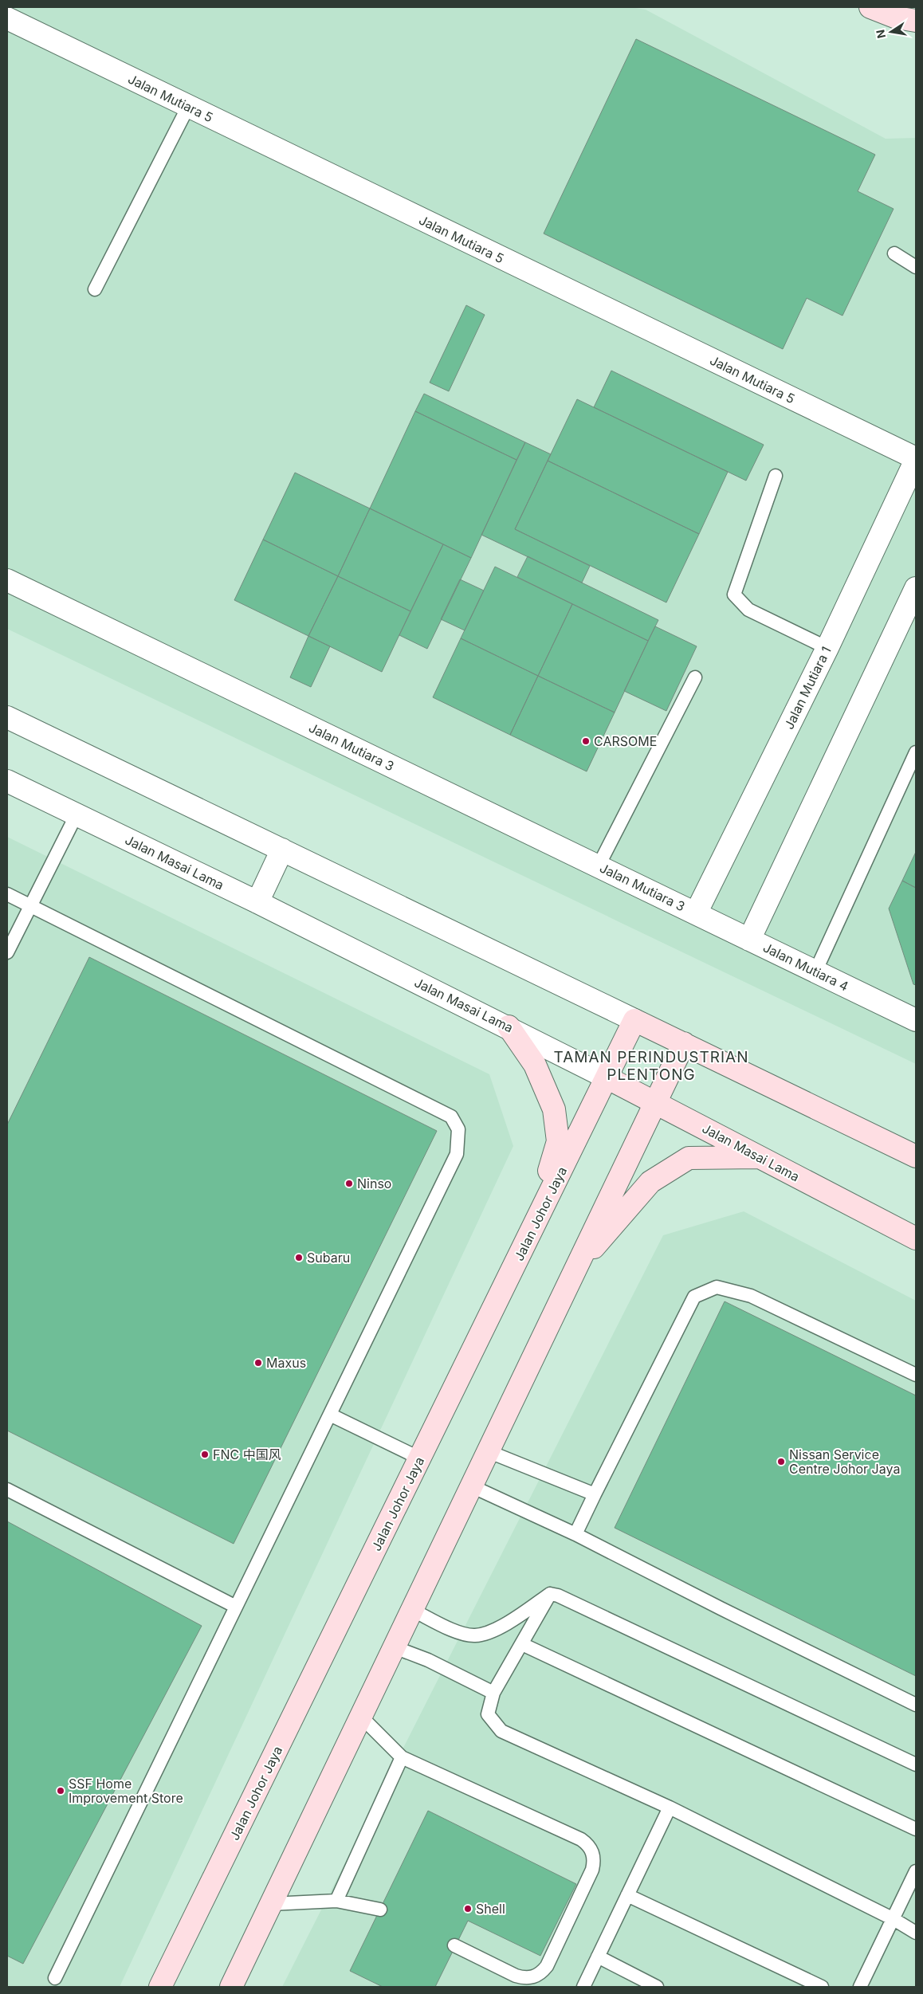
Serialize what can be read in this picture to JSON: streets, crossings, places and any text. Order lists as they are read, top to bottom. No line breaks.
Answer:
{"streets":{"main road":["Jalan Masai Lama","Jalan Johor Jaya"],"street":["Jalan Mutiara 5","Jalan Mutiara 1","Jalan Mutiara 3","Jalan Mutiara 4"]},"crossings":[["Jalan Mutiara 5","Jalan Mutiara 1"],["Jalan Mutiara 1","Jalan Mutiara 3"],["Jalan Mutiara 1","Jalan Mutiara 4"],["Jalan Mutiara 3","Jalan Mutiara 4"],["Jalan Masai Lama","Jalan Johor Jaya"]],"districts":["TAMAN PERINDUSTRIAN PLENTONG"],"places":["CARSOME","Ninso","Subaru","Maxus","FNC 中国风","Nissan Service Centre Johor Jaya","SSF Home Improvement Store","Shell"],"north":"left"}
